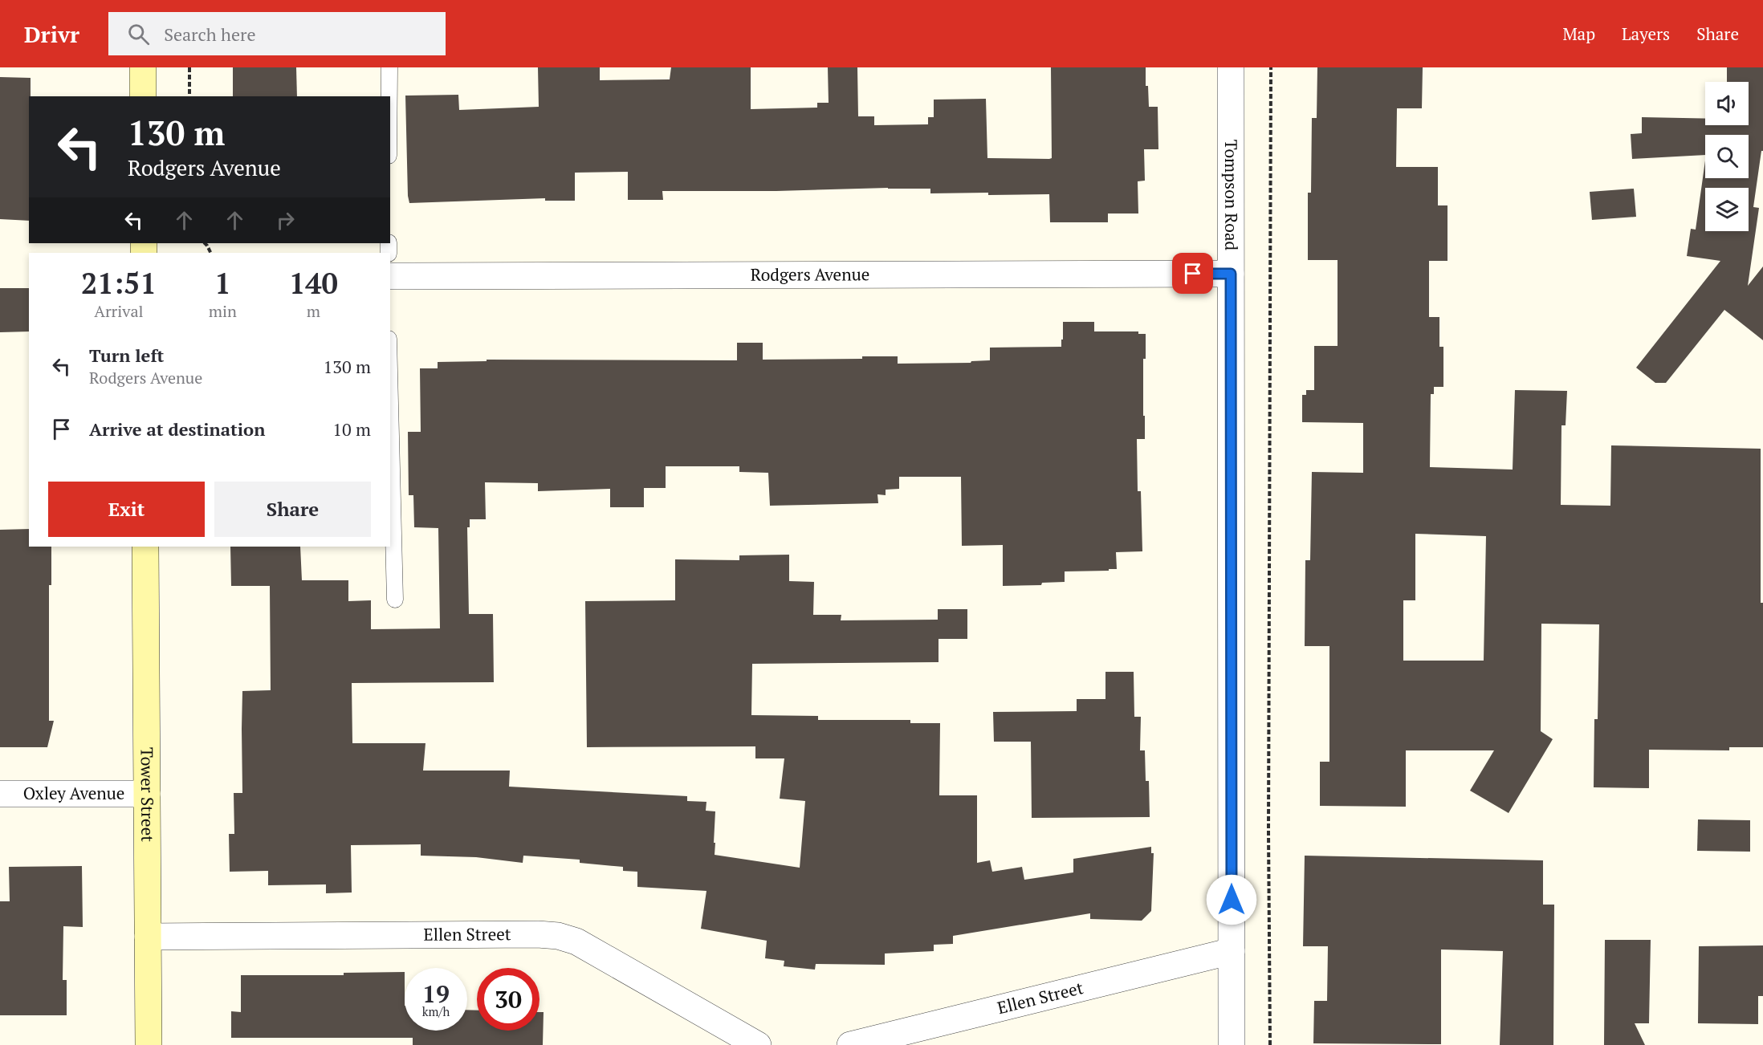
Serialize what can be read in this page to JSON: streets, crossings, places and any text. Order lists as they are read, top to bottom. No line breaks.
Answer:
{"streets":{"main road":["Tower Street"],"street":["Tompson Road","Rodgers Avenue","Oxley Avenue","Ellen Street"]},"crossings":[["Tompson Road","Rodgers Avenue"],["Tompson Road","Ellen Street"],["Oxley Avenue","Tower Street"],["Tower Street","Ellen Street"]],"page":{"header":"Drivr","search":"Search here","nav":["Map","Layers","Share"],"turn":["130 m","Rodgers Avenue"],"eta":["21:51","Arrival","1","min","140","m"],"list":[{"name":"Turn left","note":"Rodgers Avenue","value":"130 m"},{"name":"Arrive at destination","value":"10 m"}],"buttons":["Exit","Share"],"speed":"19 km/h","limit":"30"}}
